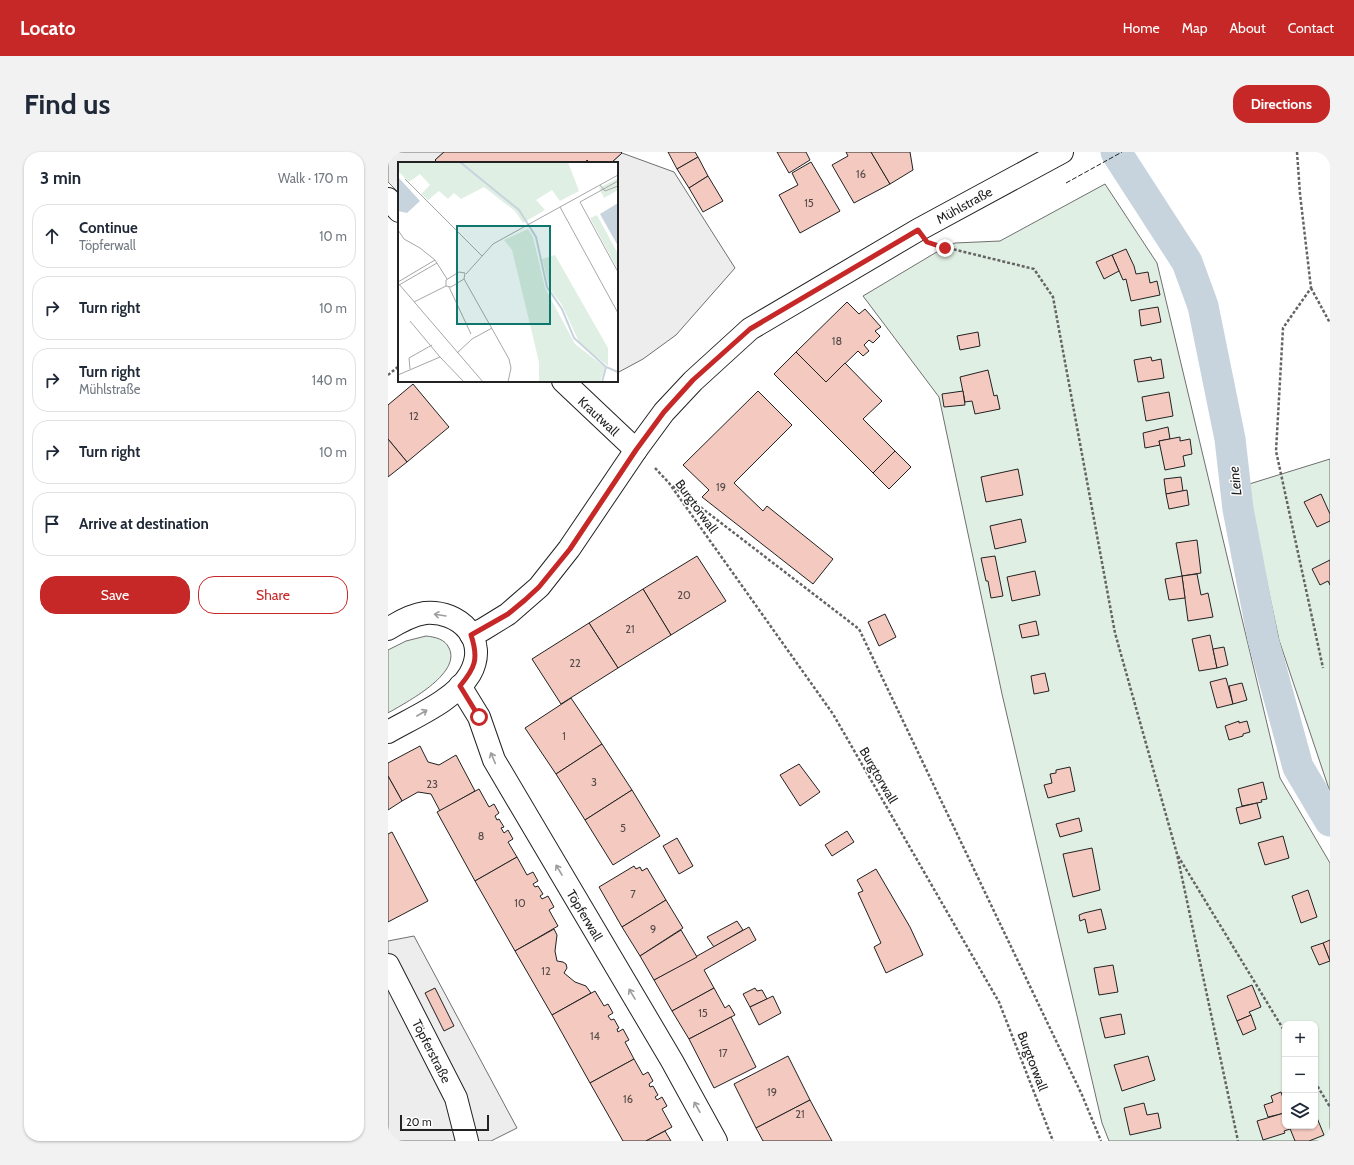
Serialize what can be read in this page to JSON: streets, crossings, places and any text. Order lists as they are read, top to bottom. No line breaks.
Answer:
{"streets":{"street":["Mühlstraße","Krautwall","Töpferwall","Töpferstraße"],"path":["Burgtorwall"]},"crossings":[["Mühlstraße","Krautwall"],["Mühlstraße","Burgtorwall"],["Krautwall","Burgtorwall"]],"one_way":["Töpferwall"],"water":["Leine"],"house_numbers":["16","15","18","12","19","20","21","22","1","3","23","5","8","7","10","9","12","15","14","17","19","16","21"],"scale_bar":"20 m","page":{"header":"Locato","nav":["Home","Map","About","Contact"],"buttons":["Directions",["Save","Share"]],"title":"Find us","heading":["3 min","Walk · 170 m"],"list":[["Continue","Töpferwall","10 m"],["Turn right","10 m"],["Turn right","Mühlstraße","140 m"],["Turn right","10 m"],"Arrive at destination"],"map_buttons":["+","−"],"scale":"20 m"}}
